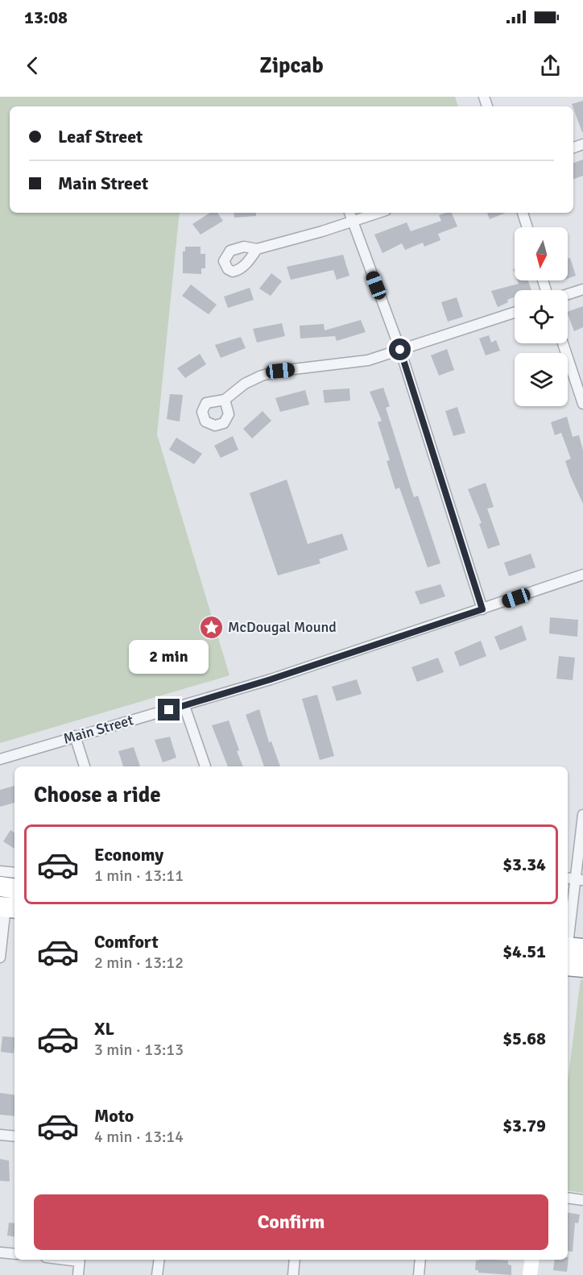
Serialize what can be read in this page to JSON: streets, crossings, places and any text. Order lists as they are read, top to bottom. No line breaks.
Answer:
{"streets":{"street":["Main Street"]},"places":{"place":["McDougal Mound"]},"north":"bottom","page":{"status":"13:08","header":"Zipcab","banner":["Leaf Street","Main Street"],"bubble":"2 min","heading":"Choose a ride","list":[{"name":"Economy","note":"1 min · 13:11","value":"$3.34"},{"name":"Comfort","note":"2 min · 13:12","value":"$4.51"},{"name":"XL","note":"3 min · 13:13","value":"$5.68"},{"name":"Moto","note":"4 min · 13:14","value":"$3.79"}],"buttons":"Confirm"}}
